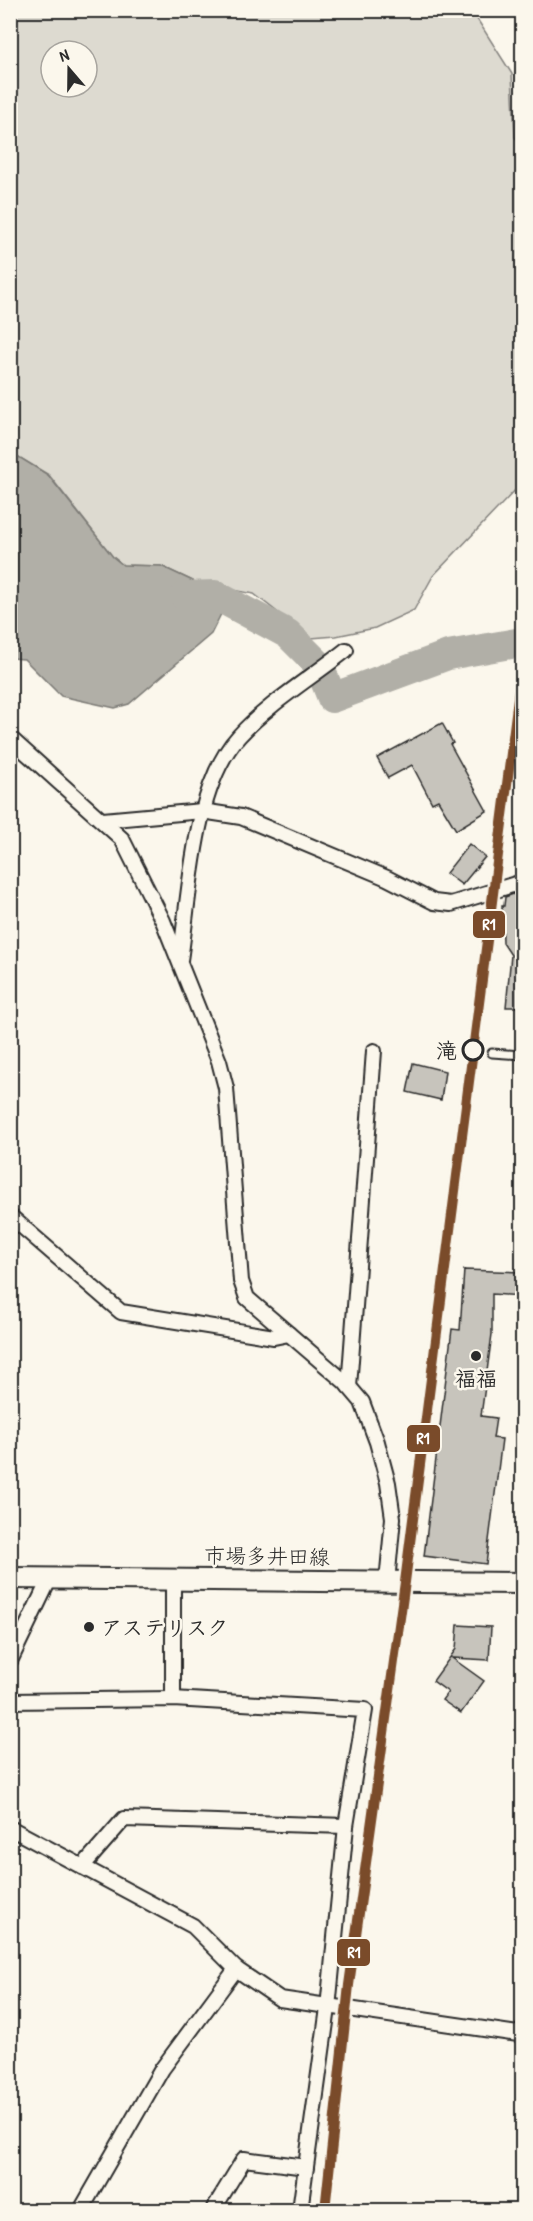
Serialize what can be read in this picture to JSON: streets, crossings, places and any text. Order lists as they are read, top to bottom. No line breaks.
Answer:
{"streets":{"main road":["市場多井田線"]},"places":["滝","福福","アステリスク"],"lines":["transit line R1"],"north":"top"}
